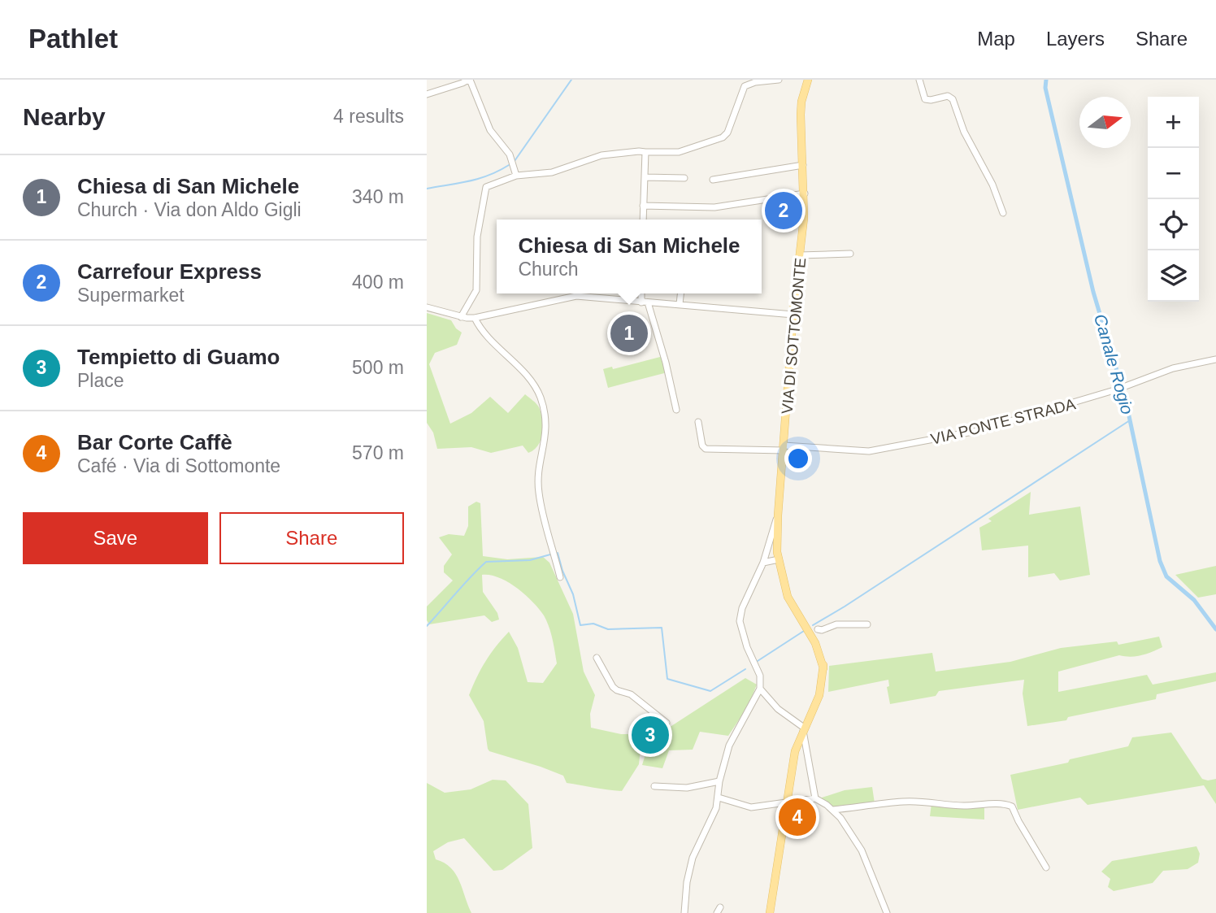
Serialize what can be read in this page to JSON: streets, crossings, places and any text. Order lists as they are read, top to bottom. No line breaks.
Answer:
{"streets":{"main road":["VIA DI SOTTOMONTE"],"street":["VIA PONTE STRADA"]},"crossings":[["VIA DI SOTTOMONTE","VIA PONTE STRADA"]],"water":["Canale Rogio"],"north":"right","page":{"header":"Pathlet","nav":["Map","Layers","Share"],"heading":["Nearby","4 results"],"map_buttons":["+","−"],"list":[{"mark":"1","name":"Chiesa di San Michele","note":"Church · Via don Aldo Gigli","value":"340 m"},{"mark":"2","name":"Carrefour Express","note":"Supermarket","value":"400 m"},{"mark":"3","name":"Tempietto di Guamo","note":"Place","value":"500 m"},{"mark":"4","name":"Bar Corte Caffè","note":"Café · Via di Sottomonte","value":"570 m"}],"pins":["2","1","3","4"],"popup":["Chiesa di San Michele","Church"],"buttons":["Save","Share"]}}
